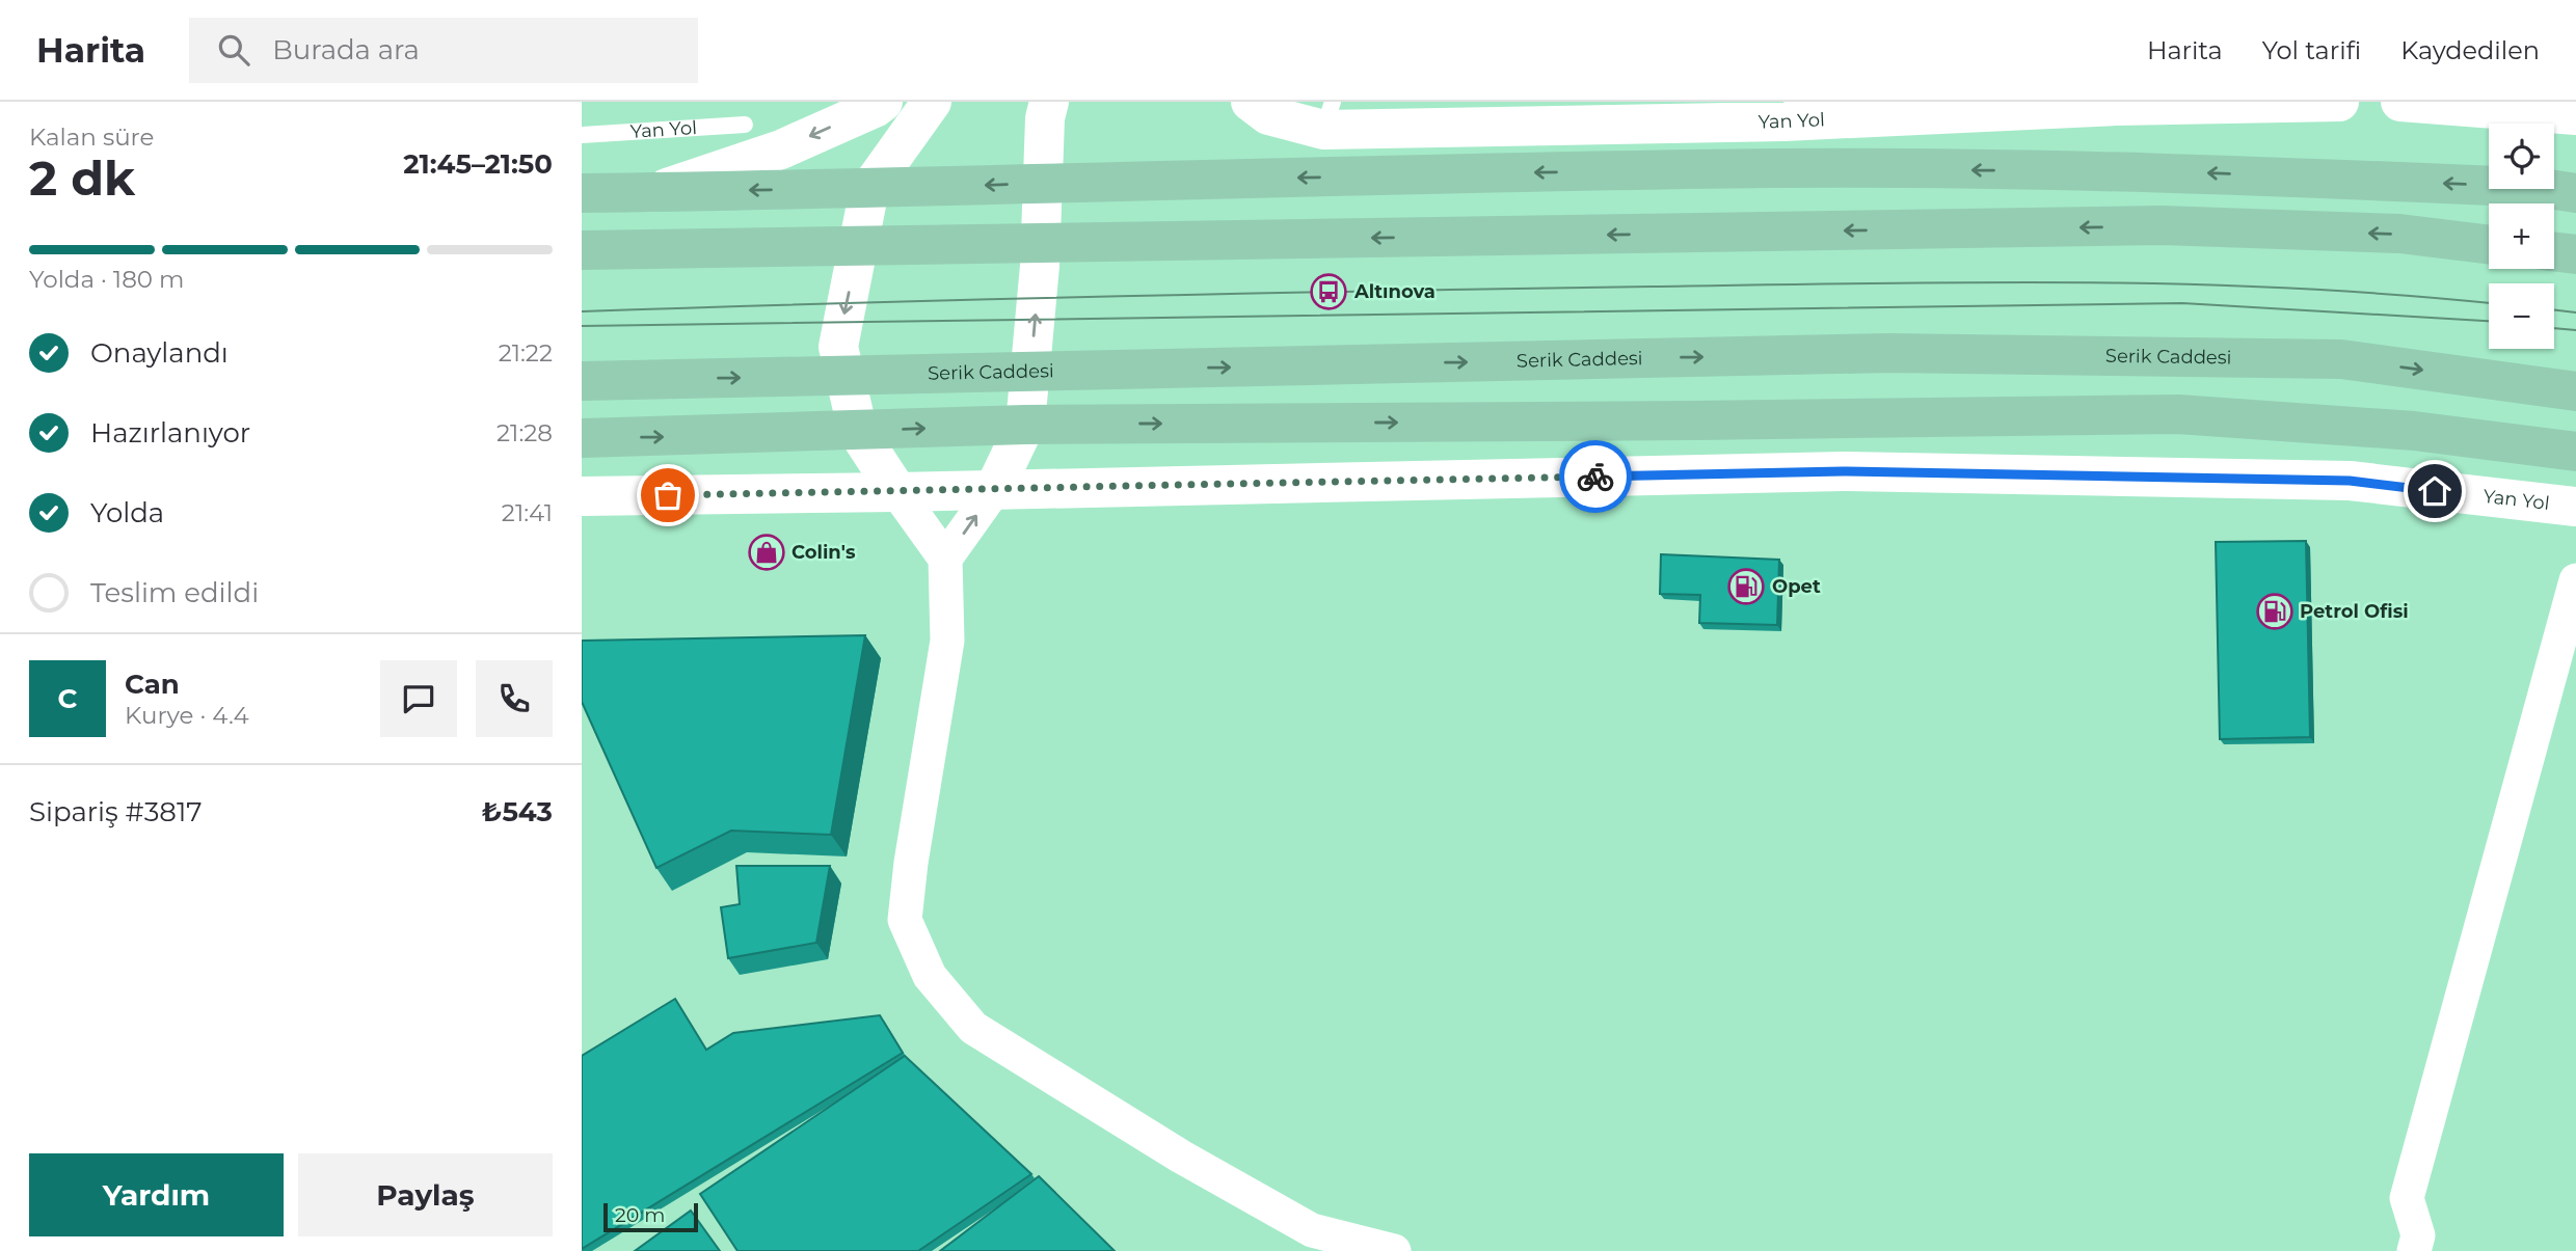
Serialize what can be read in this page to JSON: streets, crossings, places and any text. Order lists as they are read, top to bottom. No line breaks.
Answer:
{"streets":{"highway":["Serik Caddesi"],"street":["Yan Yol"]},"places":{"bus stop":["Altınova"],"shop":["Colin's"],"fuel station":["Opet","Petrol Ofisi"]},"scale_bar":"20 m","page":{"header":"Harita","search":"Burada ara","nav":["Harita","Yol tarifi","Kaydedilen"],"heading":["2 dk","Kalan süre","21:45–21:50"],"panel":["Can","Kurye · 4.4","Sipariş #3817","₺543"],"map_buttons":["+","−"],"bar":"Yolda · 180 m","list":[["Onaylandı","21:22"],["Hazırlanıyor","21:28"],["Yolda","21:41"],"Teslim edildi"],"round":"C","buttons":["Yardım","Paylaş"],"scale":"20 m"}}
